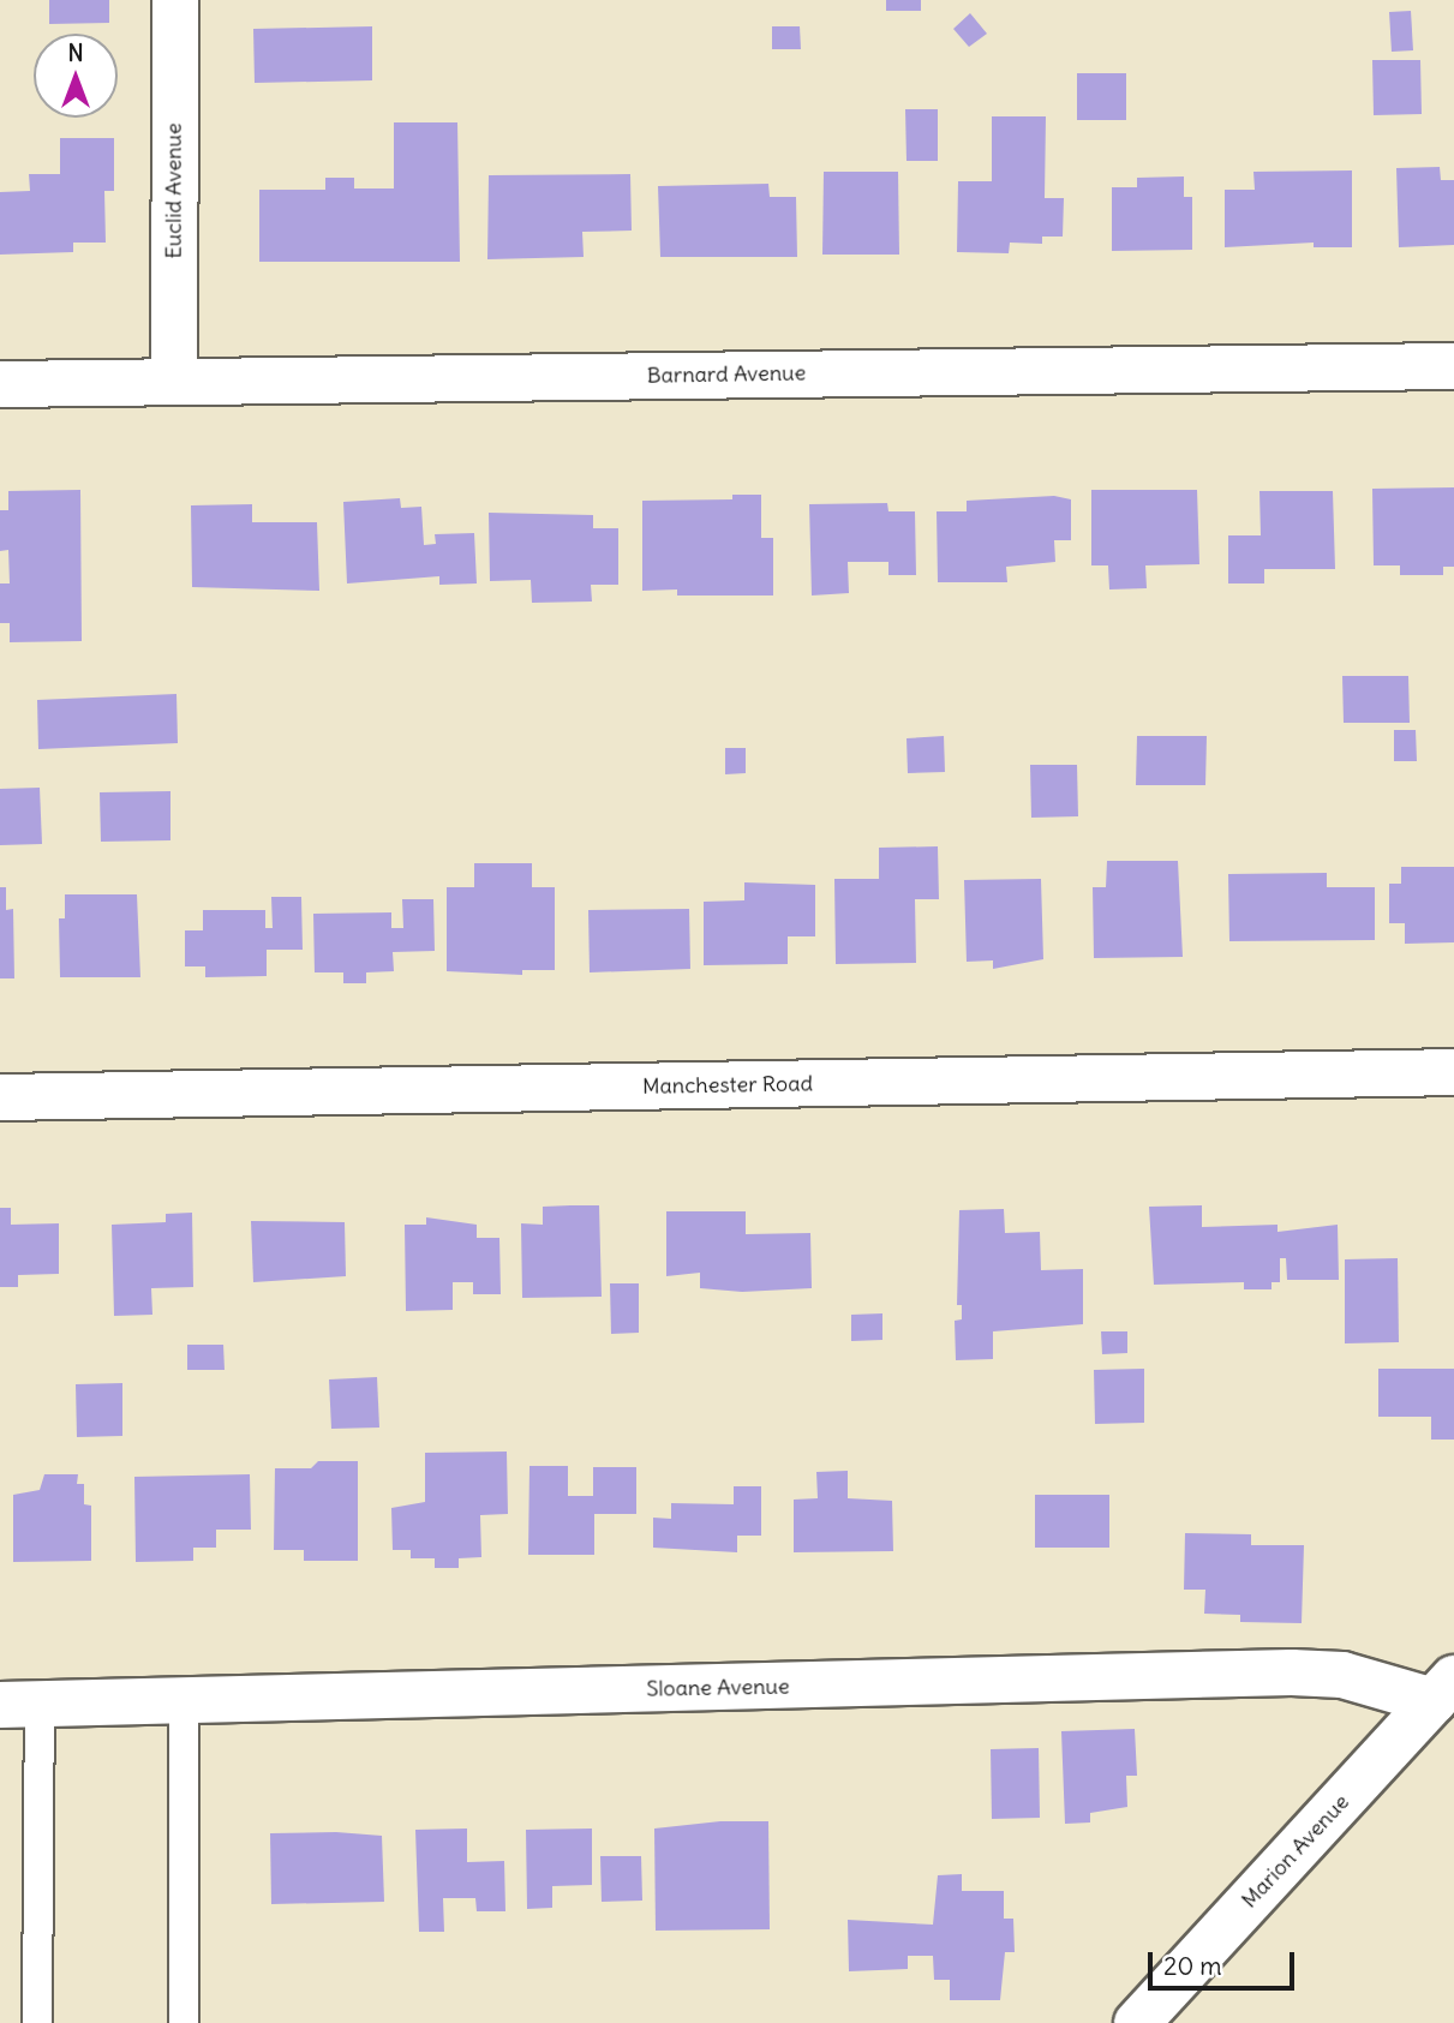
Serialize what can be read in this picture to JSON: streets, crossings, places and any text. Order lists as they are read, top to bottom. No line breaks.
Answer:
{"streets":{"street":["Euclid Avenue","Barnard Avenue","Manchester Road","Sloane Avenue","Marion Avenue"]},"crossings":[["Euclid Avenue","Barnard Avenue"],["Sloane Avenue","Marion Avenue"]],"scale_bar":"20 m","north":"top"}
